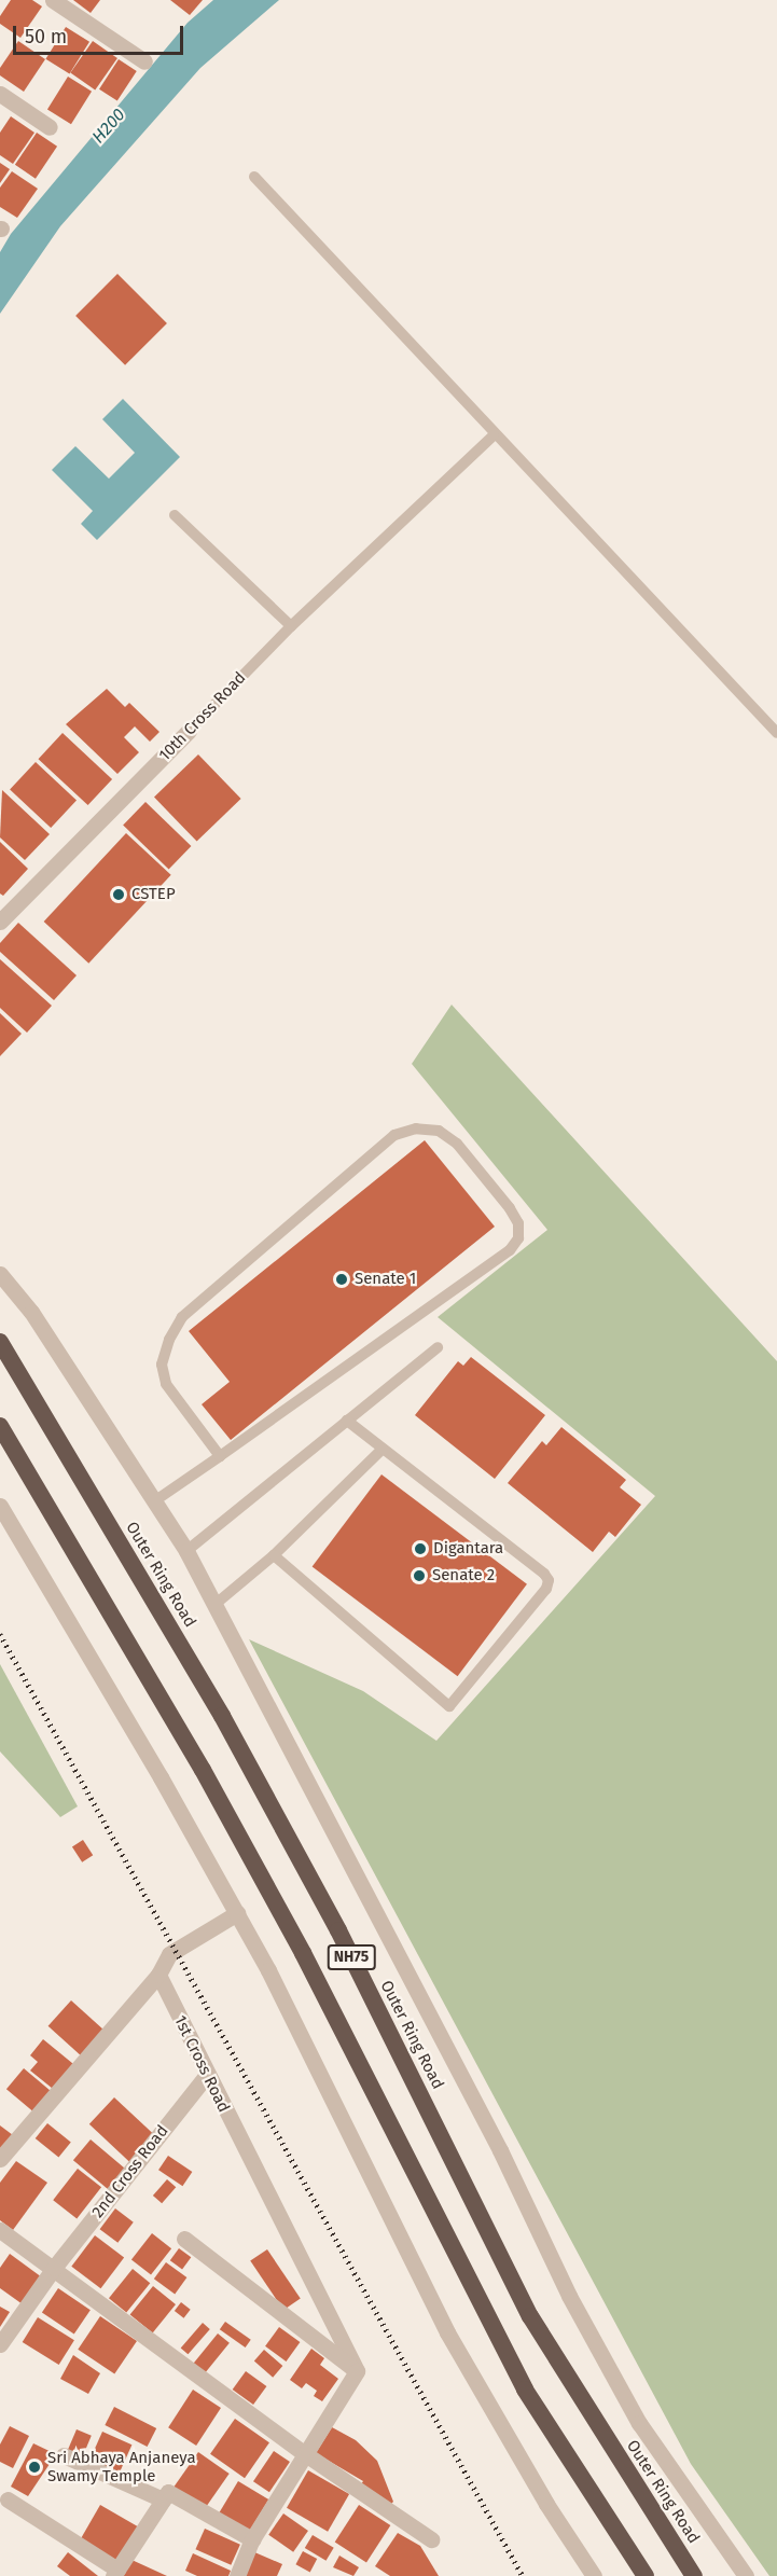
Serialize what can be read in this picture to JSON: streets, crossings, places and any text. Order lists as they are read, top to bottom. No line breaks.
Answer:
{"streets":{"highway":["Outer Ring Road","NH75"],"street":["10th Cross Road","1st Cross Road","2nd Cross Road"]},"crossings":[["1st Cross Road","2nd Cross Road"]],"water":["H200"],"places":["CSTEP","Senate 1","Digantara","Senate 2","Sri Abhaya Anjaneya Swamy Temple"],"scale_bar":"50 m"}
